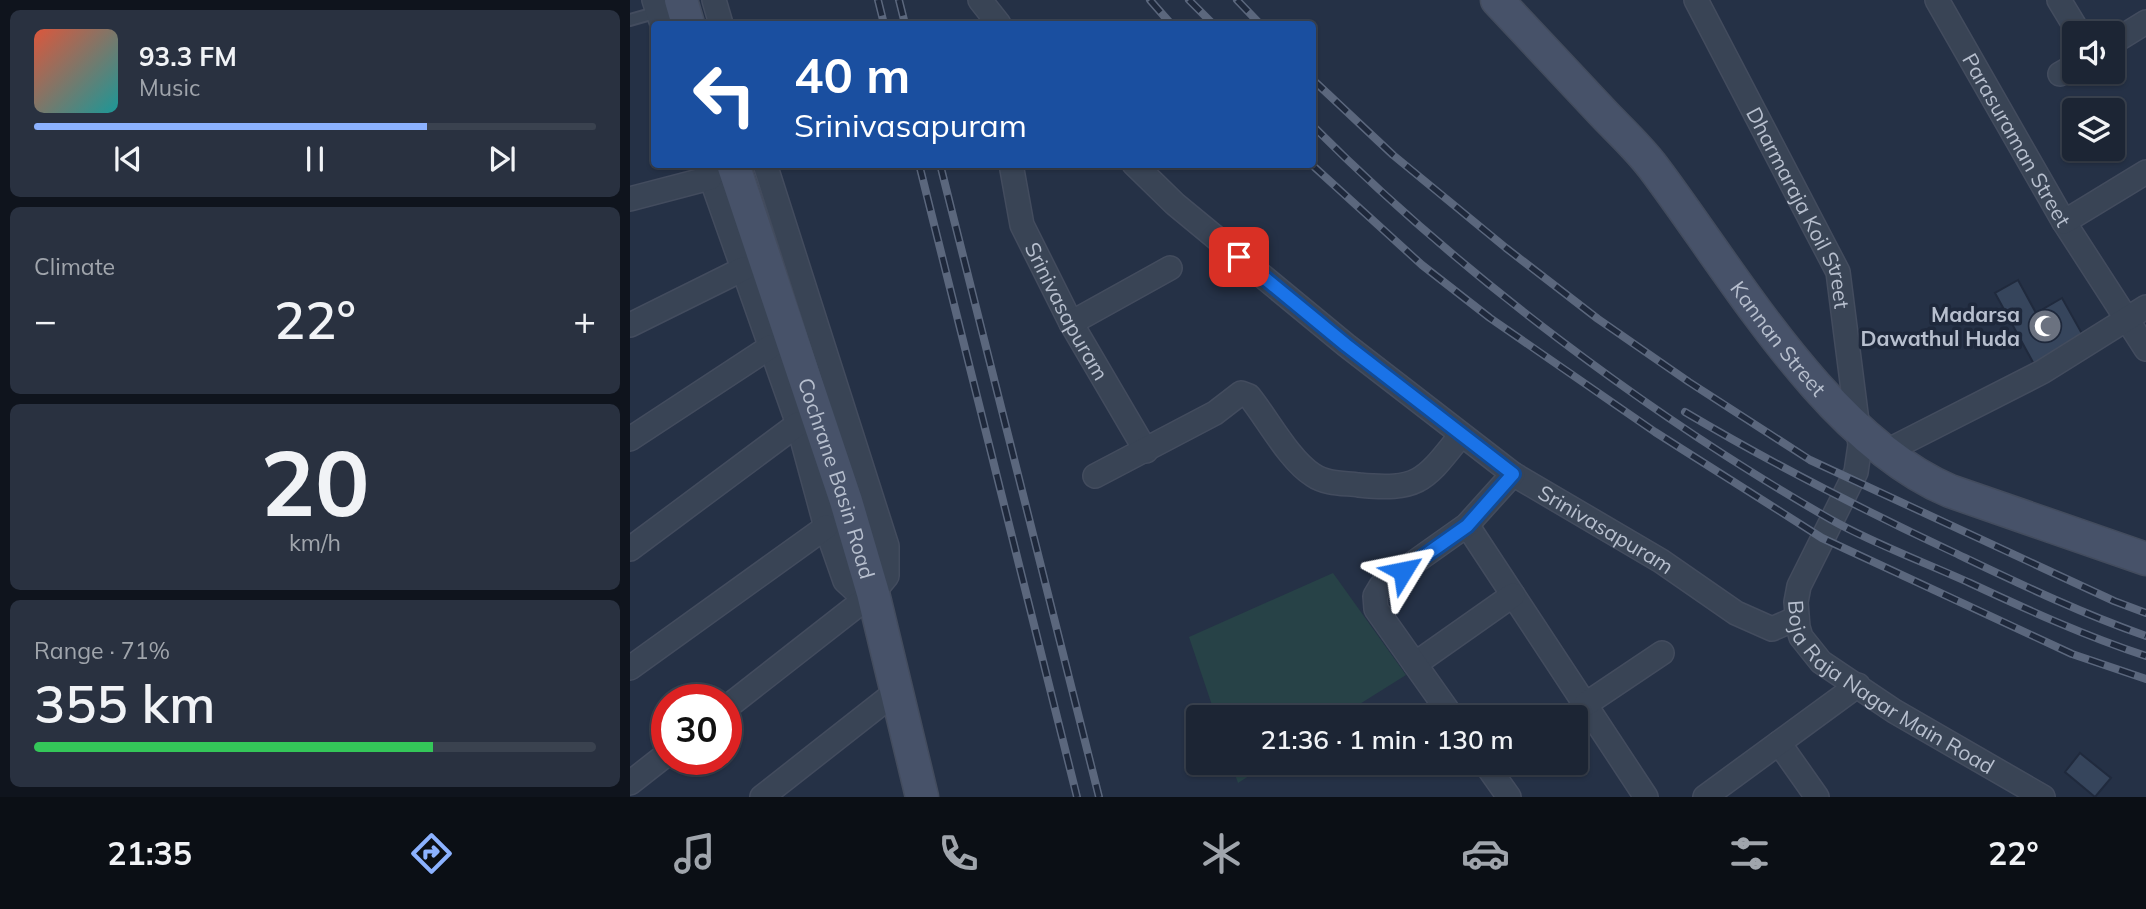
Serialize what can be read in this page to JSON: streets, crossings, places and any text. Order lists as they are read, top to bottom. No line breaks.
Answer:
{"streets":{"street":["Parasuraman Street","Dharmaraja Koil Street","Srinivasapuram","Kannan Street","Cochrane Basin Road","Boja Raja Nagar Main Road"]},"crossings":[["Dharmaraja Koil Street","Kannan Street"],["Dharmaraja Koil Street","Boja Raja Nagar Main Road"],["Srinivasapuram","Boja Raja Nagar Main Road"],["Kannan Street","Boja Raja Nagar Main Road"]],"places":{"mosque":["Madarsa Dawathul Huda"]},"page":{"turn":["40 m","Srinivasapuram"],"song":["93.3 FM","Music"],"tile":["Climate",["20","km/h"],["Range · 71%","355 km"]],"heat":["−","22°","+"],"limit":"30","trip":"21:36 · 1 min · 130 m","tabs":["21:35","22°"]}}
